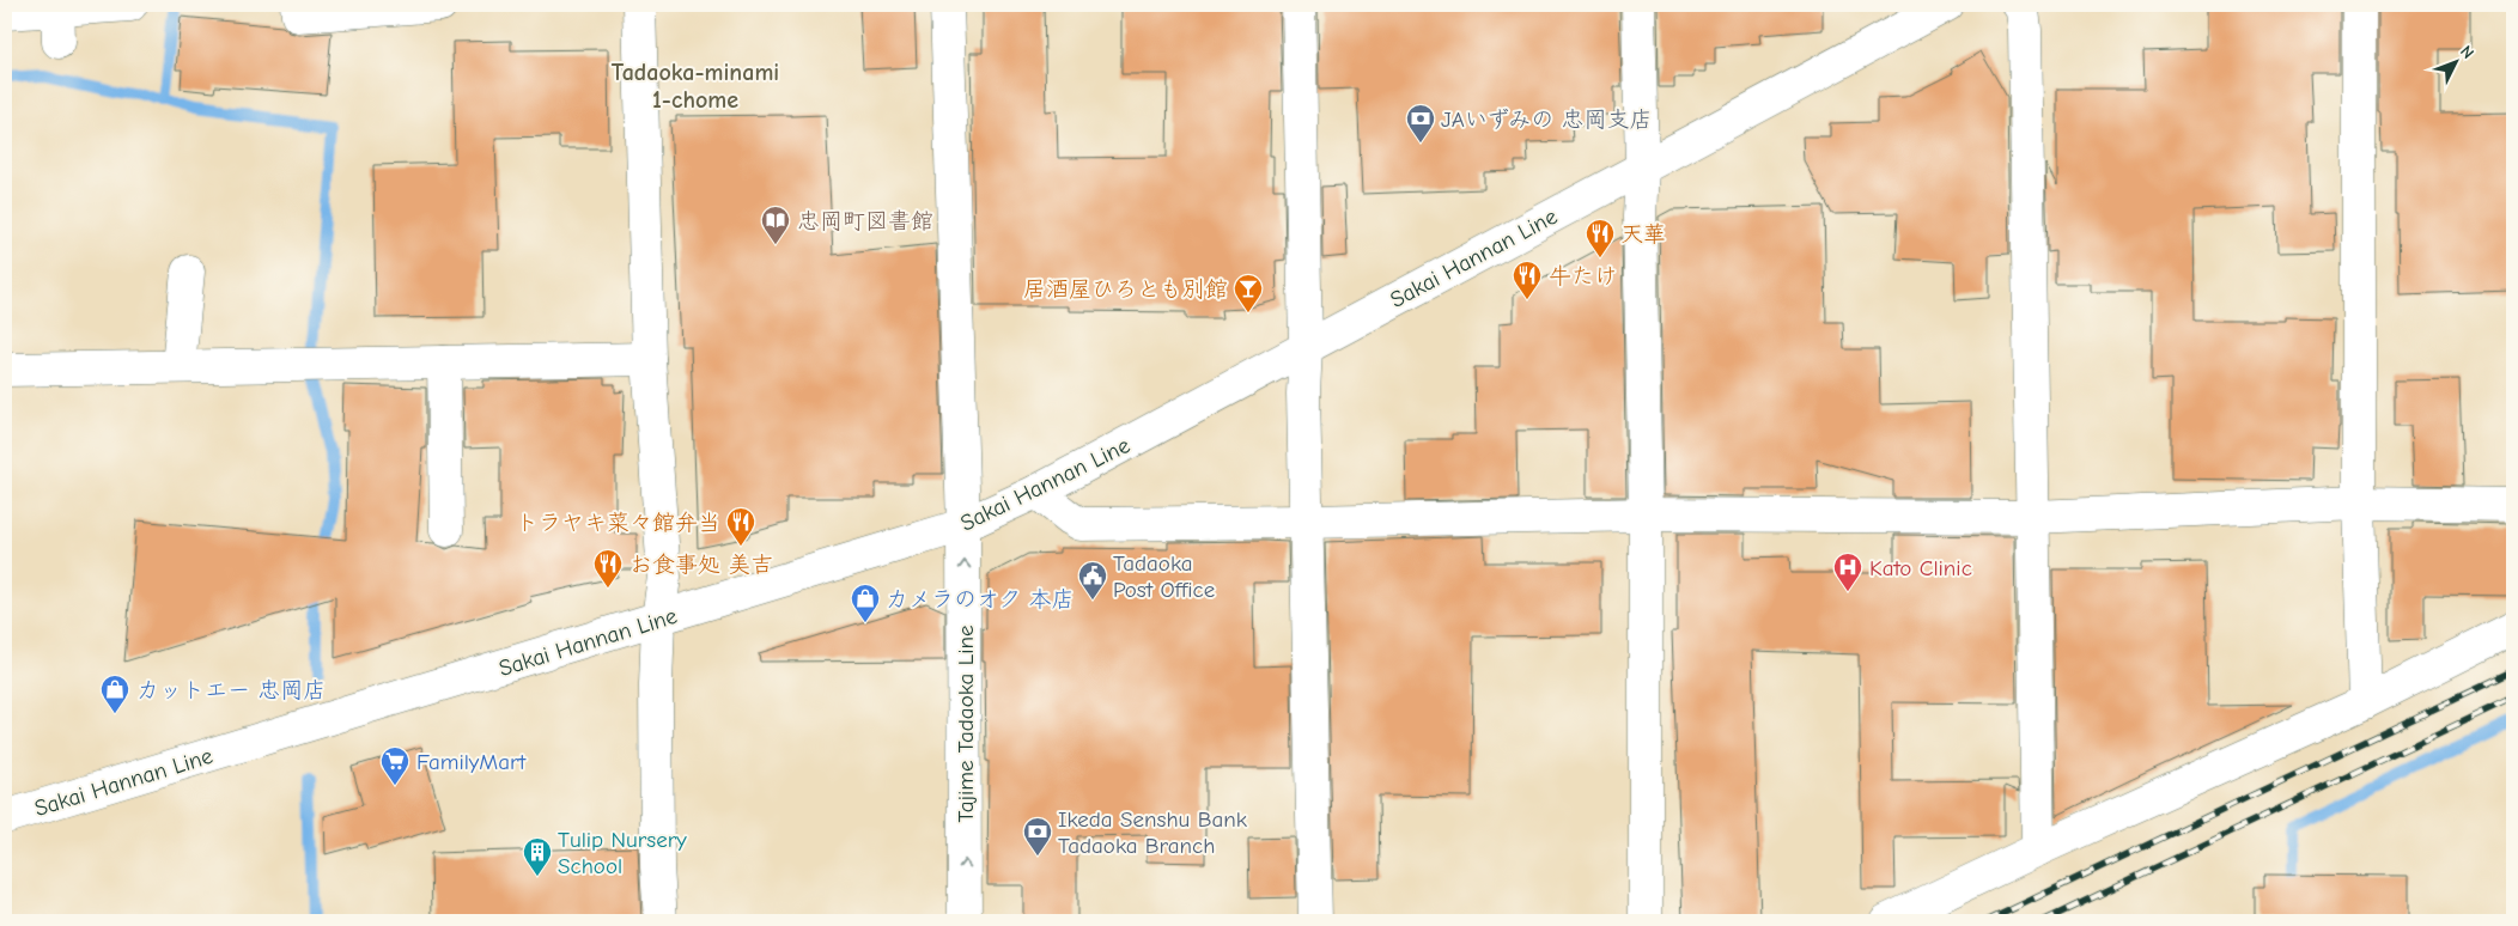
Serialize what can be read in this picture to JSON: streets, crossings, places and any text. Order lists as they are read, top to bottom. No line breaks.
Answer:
{"streets":{"street":["Sakai Hannan Line","Tajime Tadaoka Line"]},"crossings":[["Sakai Hannan Line","Tajime Tadaoka Line"]],"one_way":["Tajime Tadaoka Line"],"districts":["Tadaoka-minami 1-chome"],"places":{"bank":["JAいずみの 忠岡支店","Ikeda Senshu Bank Tadaoka Branch"],"library":["忠岡町図書館"],"restaurant":["天華","牛たけ","トラヤキ菜々館弁当","お食事処 美吉"],"bar":["居酒屋ひろとも別館"],"hospital":["Kato Clinic"],"public building":["Tadaoka Post Office"],"shop":["カメラのオク 本店","カットエー 忠岡店"],"supermarket":["FamilyMart"],"building":["Tulip Nursery School"]},"north":"top right"}
